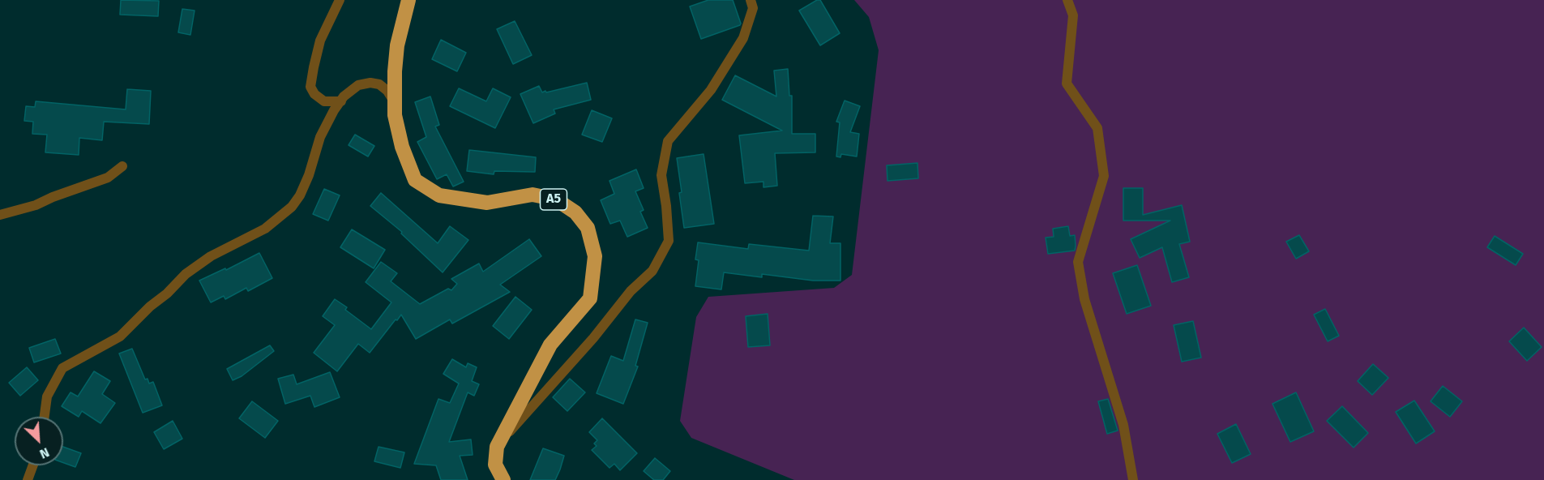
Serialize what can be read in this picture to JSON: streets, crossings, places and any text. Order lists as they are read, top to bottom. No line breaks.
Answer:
{"streets":{"highway":["A5"]},"north":"bottom right"}
